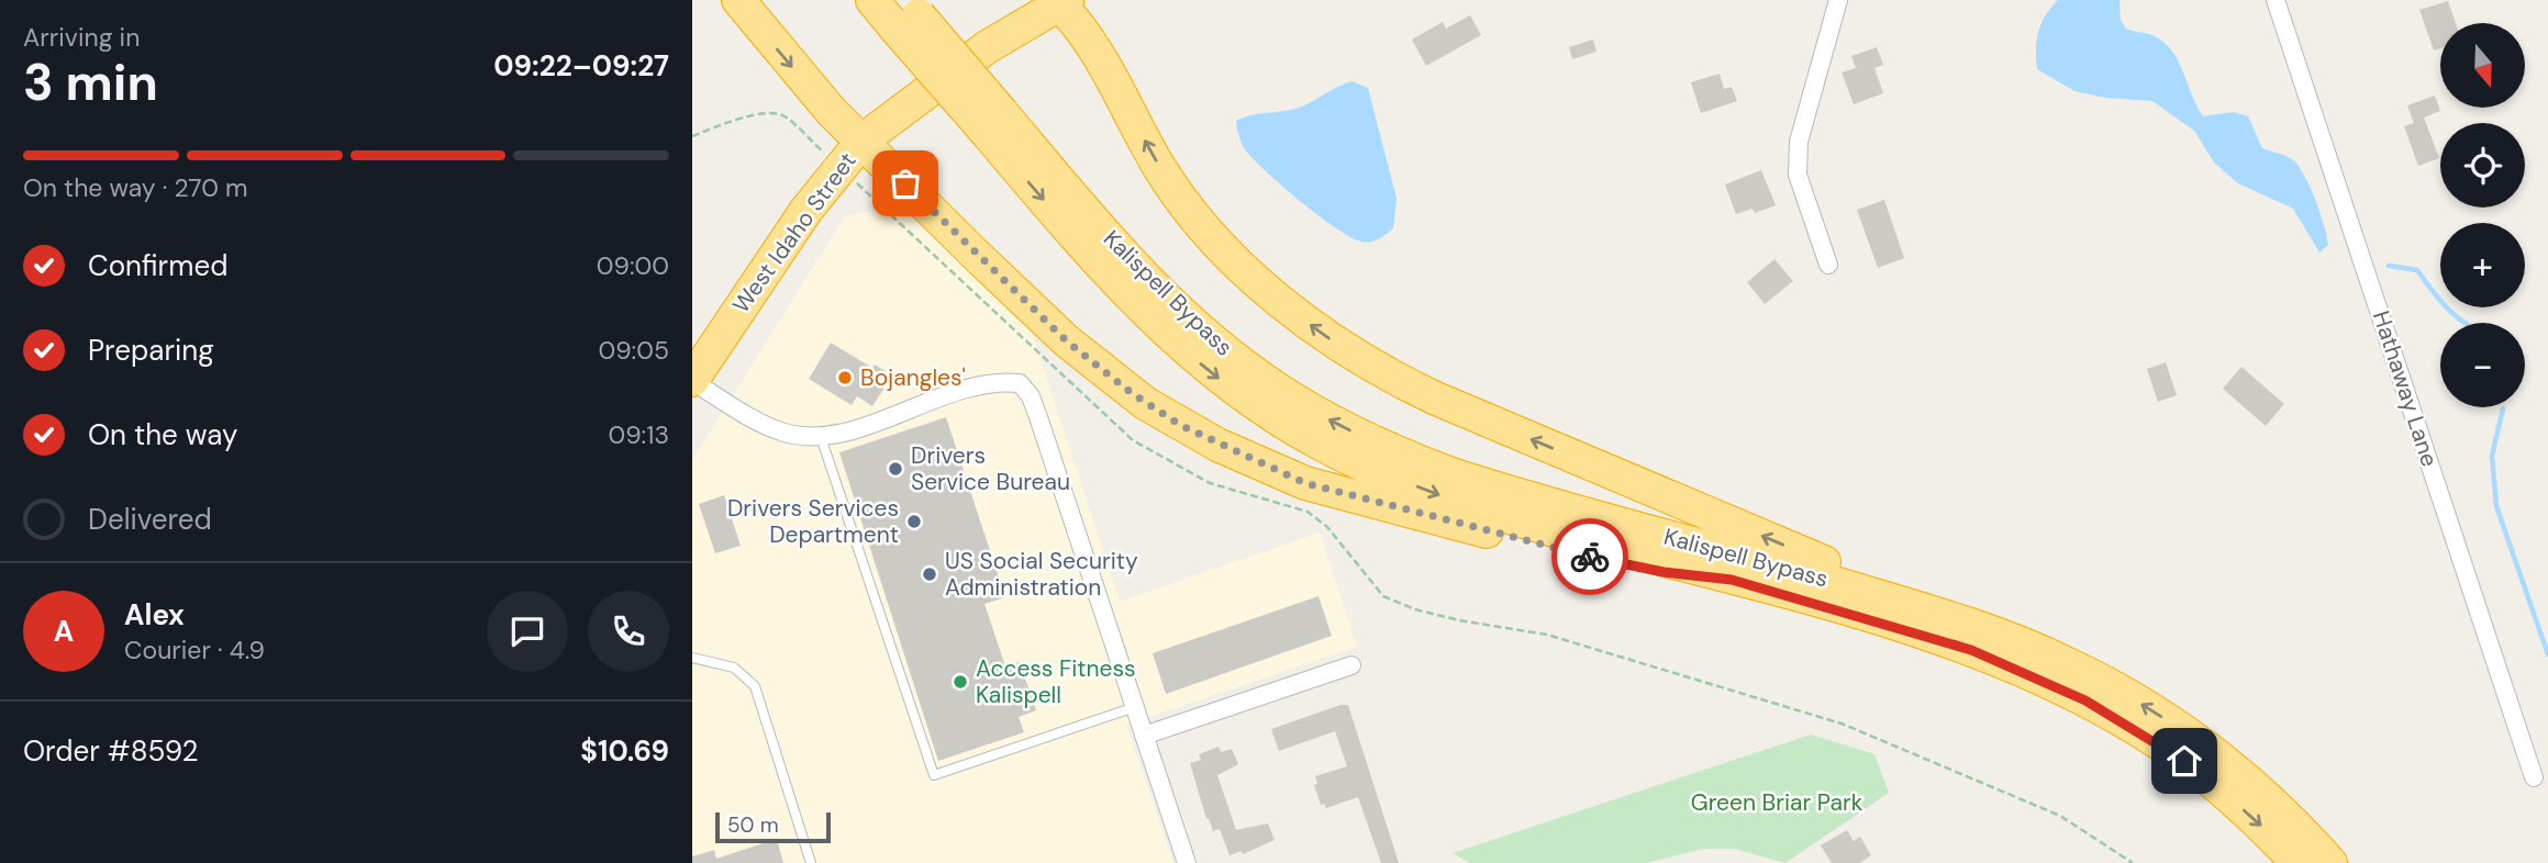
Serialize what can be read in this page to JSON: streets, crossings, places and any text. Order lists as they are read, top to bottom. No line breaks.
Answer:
{"streets":{"highway":["West Idaho Street","Kalispell Bypass"],"street":["Hathaway Lane"]},"parks":["Green Briar Park"],"places":["Bojangles'","Drivers Service Bureau","Drivers Services Department","US Social Security Administration","Access Fitness Kalispell"],"scale_bar":"50 m","north":"bottom","page":{"heading":["3 min","Arriving in","09:22–09:27"],"panel":["Alex","Courier · 4.9","Order #8592","$10.69"],"map_buttons":["+","−"],"bar":"On the way · 270 m","list":[["Confirmed","09:00"],["Preparing","09:05"],["On the way","09:13"],"Delivered"],"round":"A","scale":"50 m"}}
